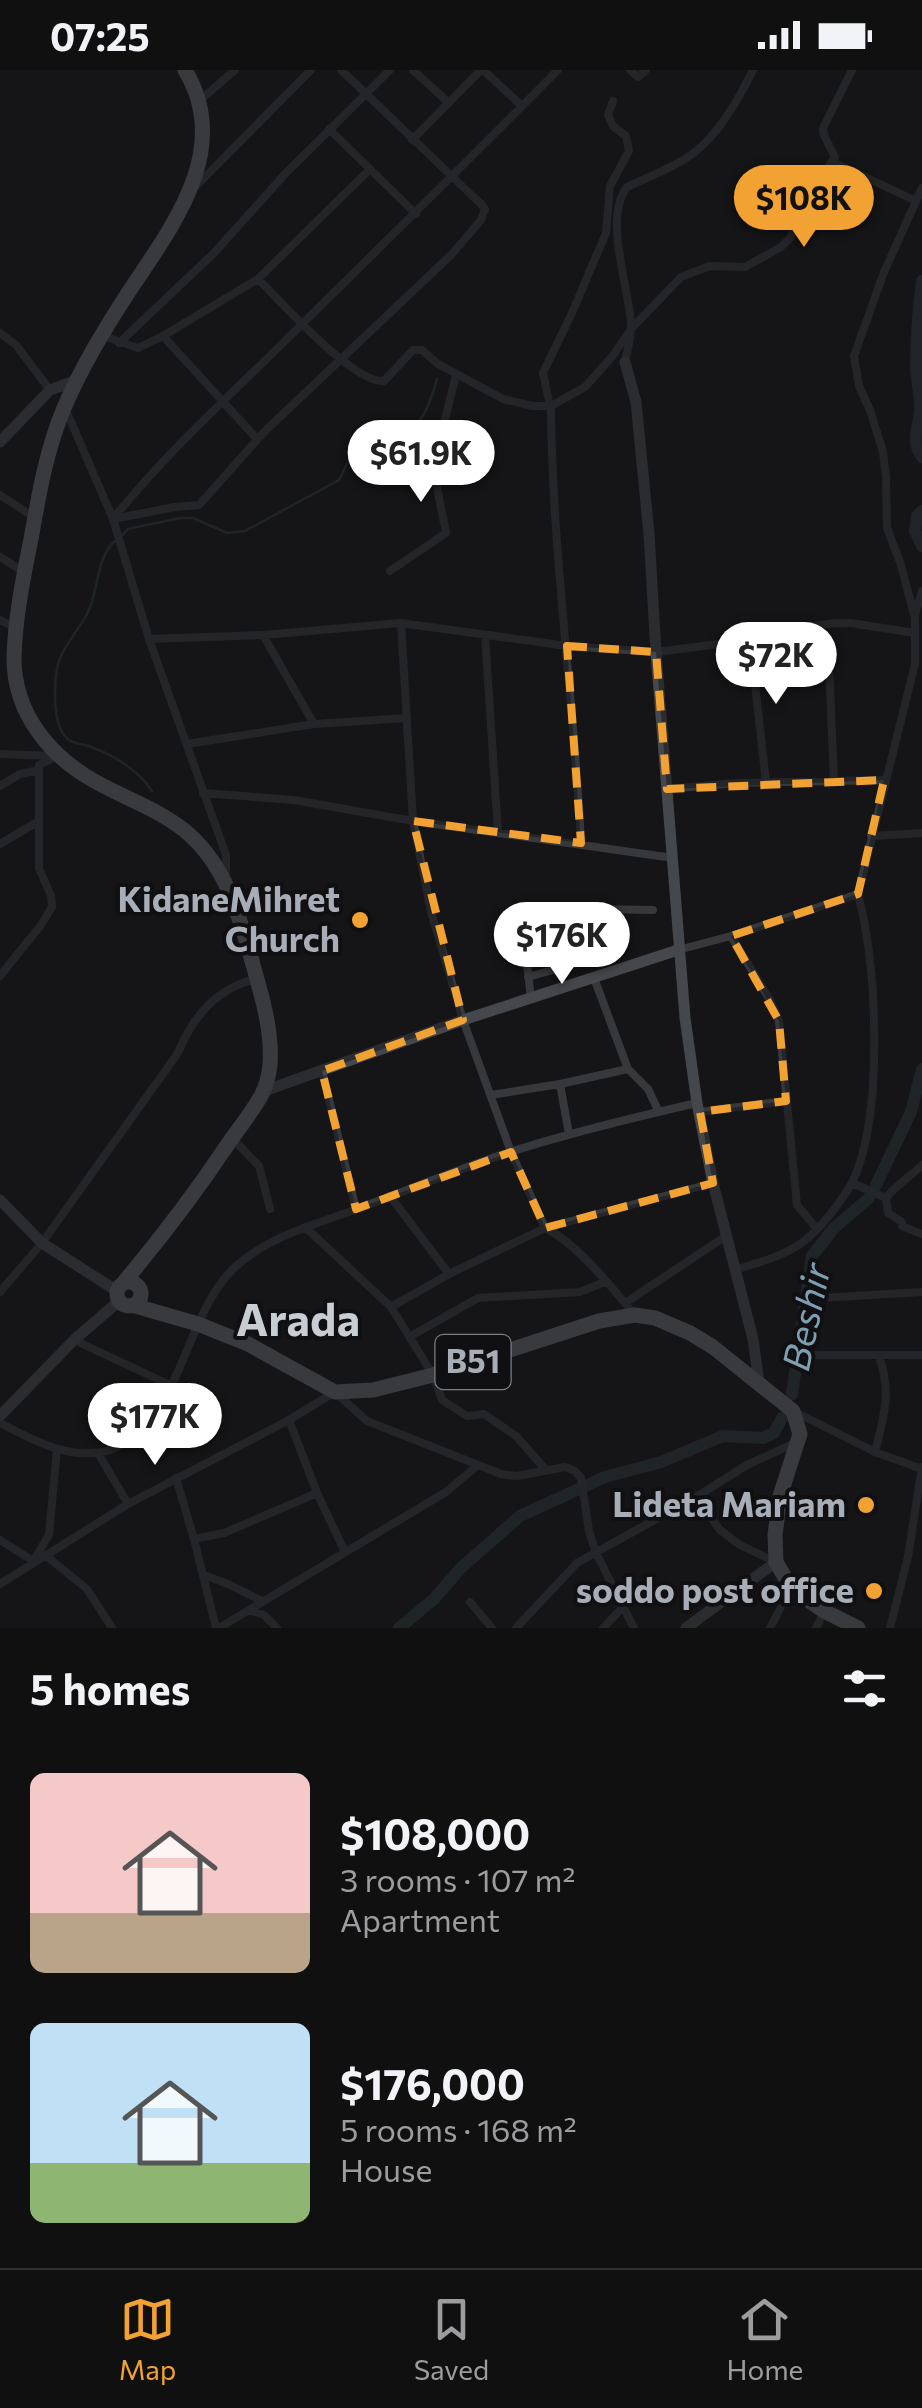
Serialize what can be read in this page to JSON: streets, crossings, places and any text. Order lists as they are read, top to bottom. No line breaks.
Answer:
{"streets":{"highway":["B51"]},"districts":["Arada"],"water":["Beshir"],"places":["KidaneMihret Church","Lideta Mariam","soddo post office"],"page":{"status":"07:25","price":["$108K","$61.9K","$72K","$176K","$177K"],"heading":"5 homes","list":[{"name":"$108,000","note":"3 rooms · 107 m² · Apartment"},{"name":"$176,000","note":"5 rooms · 168 m² · House"}],"tabs":["Map","Saved","Home"]}}
